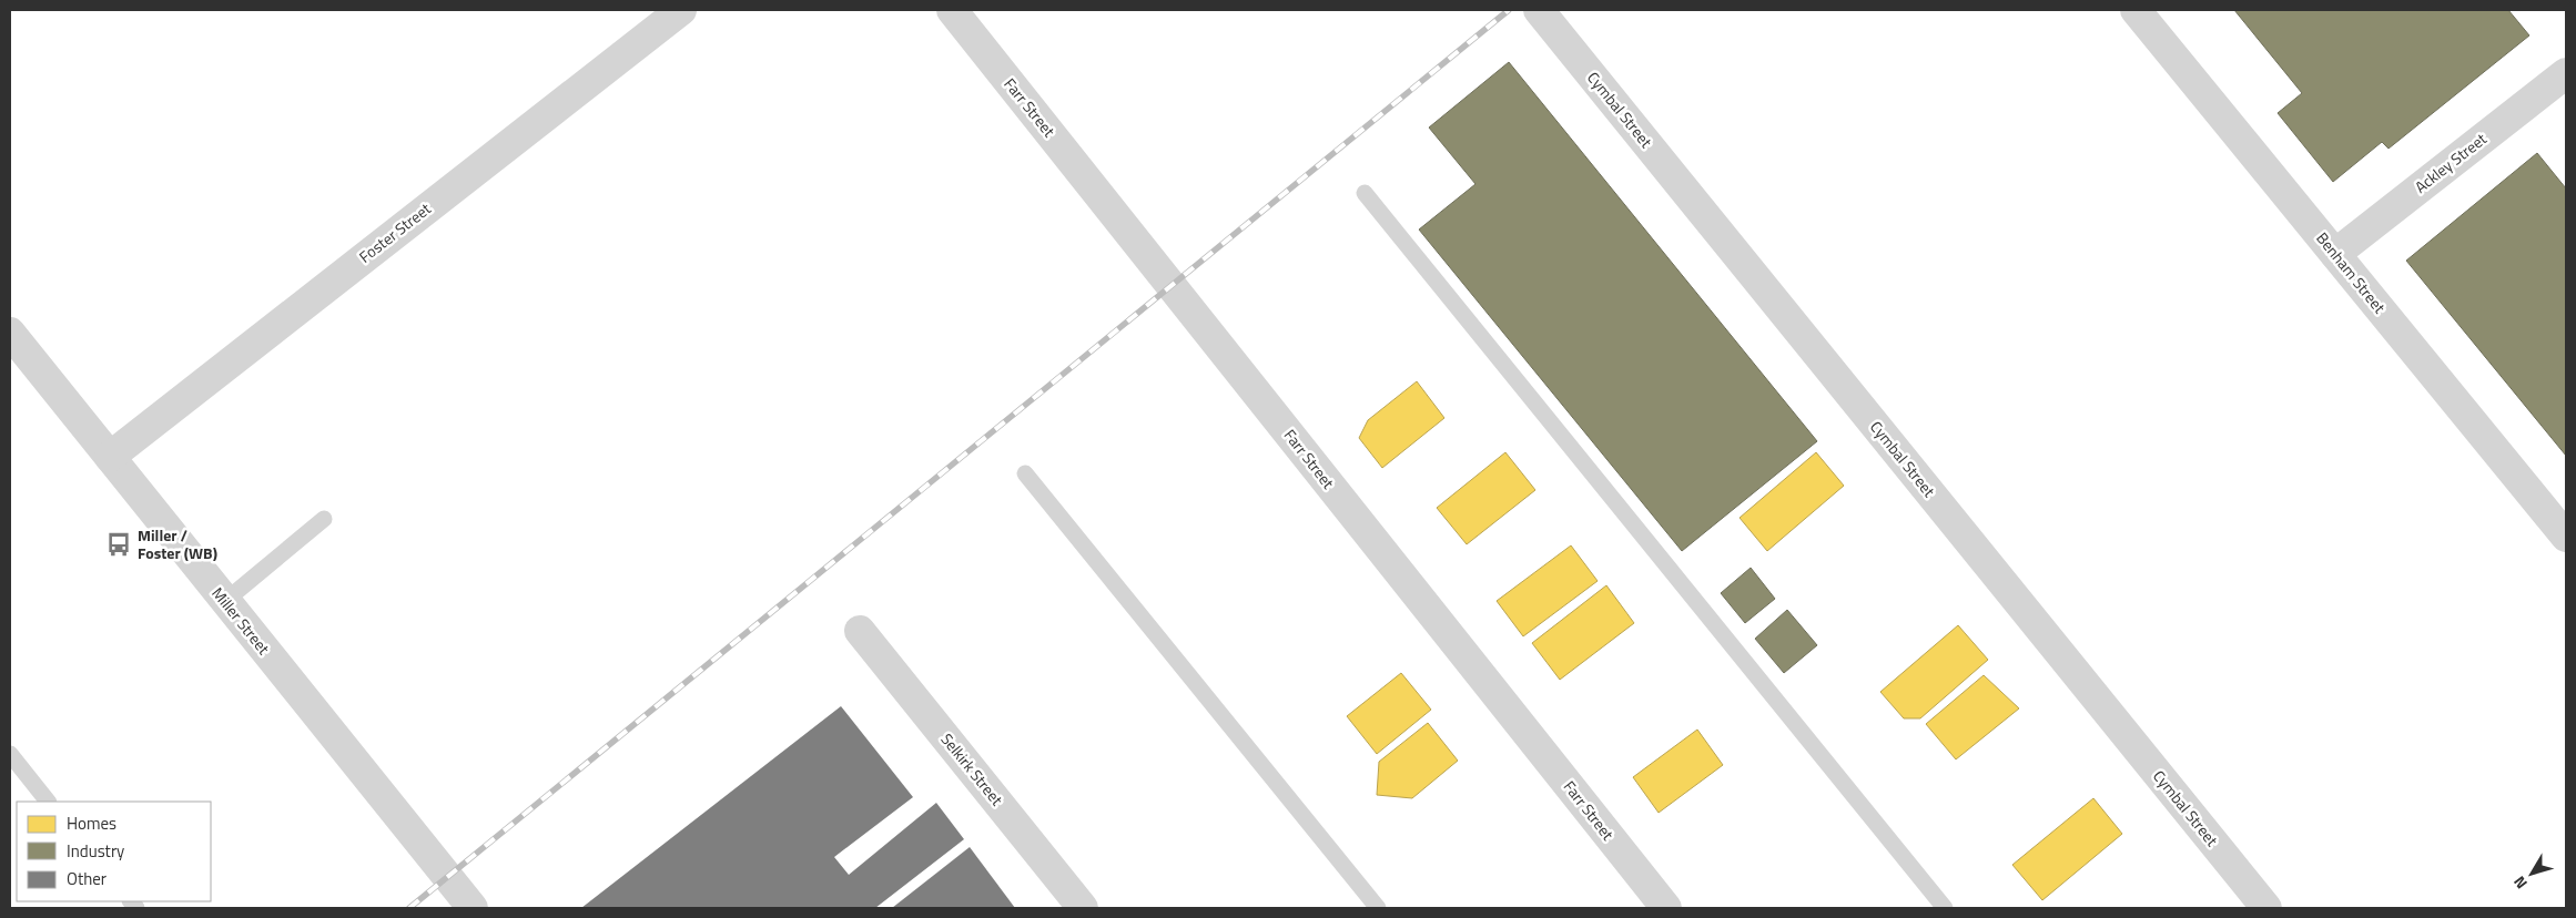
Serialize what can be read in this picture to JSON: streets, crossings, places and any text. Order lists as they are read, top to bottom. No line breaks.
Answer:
{"streets":{"street":["Farr Street","Cymbal Street","Ackley Street","Foster Street","Benham Street","Miller Street","Selkirk Street"]},"crossings":[["Ackley Street","Benham Street"],["Foster Street","Miller Street"]],"places":{"bus stop":["Miller / Foster (WB)"]},"legend":["Homes","Industry","Other"],"north":"bottom left"}
